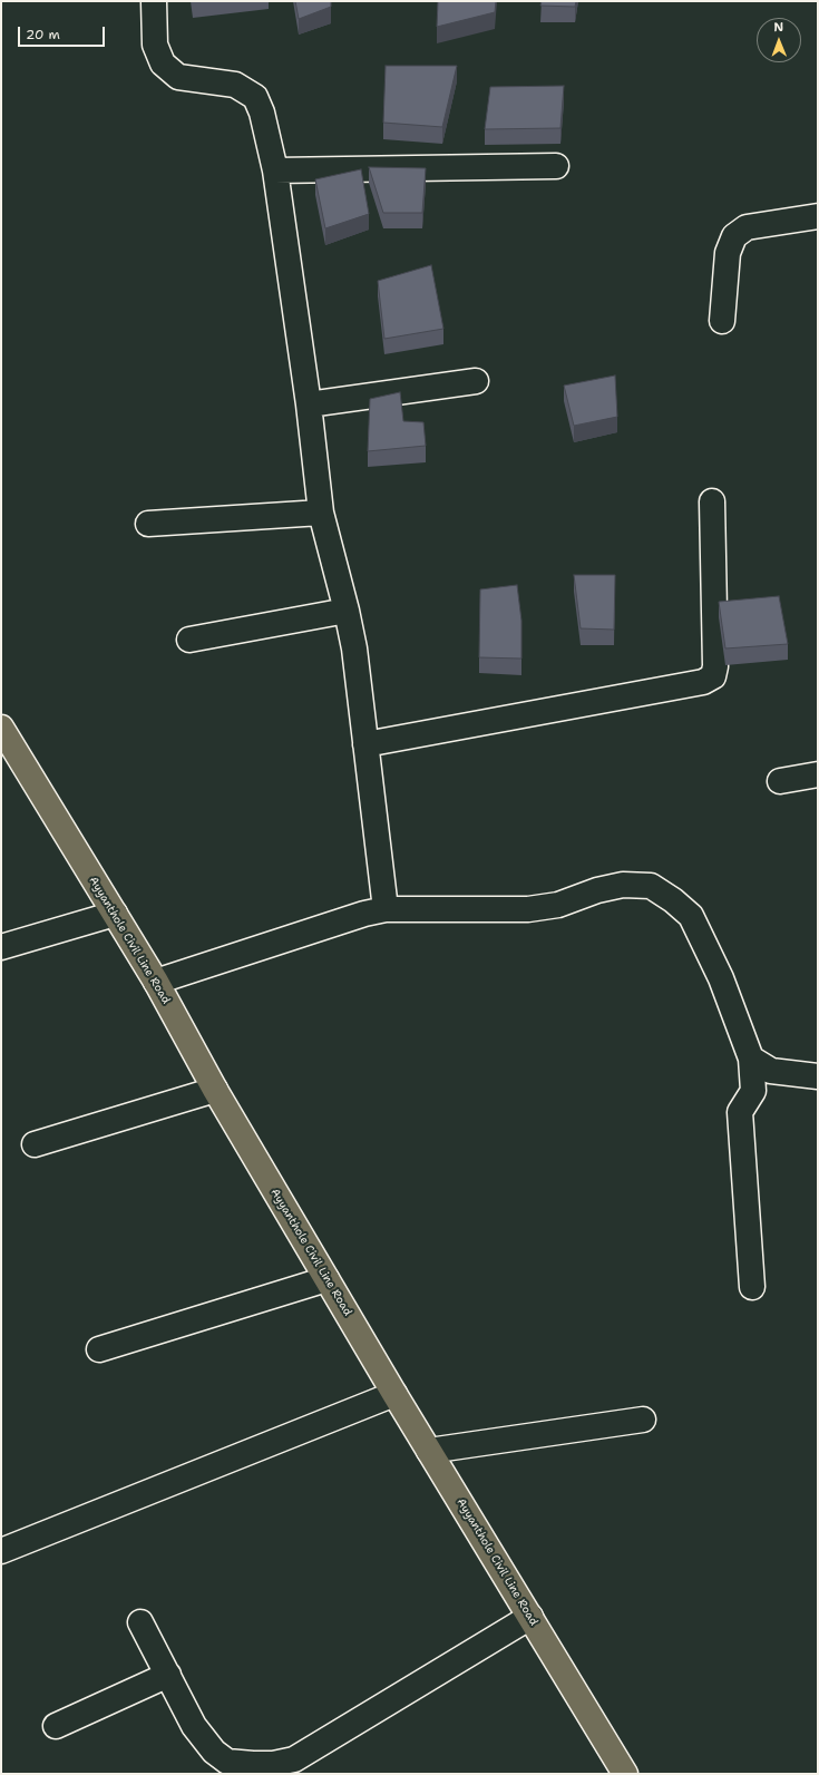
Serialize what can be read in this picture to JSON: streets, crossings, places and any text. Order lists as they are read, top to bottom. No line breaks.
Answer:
{"streets":{"main road":["Ayyanthole Civil Line Road"]},"scale_bar":"20 m","north":"top"}
